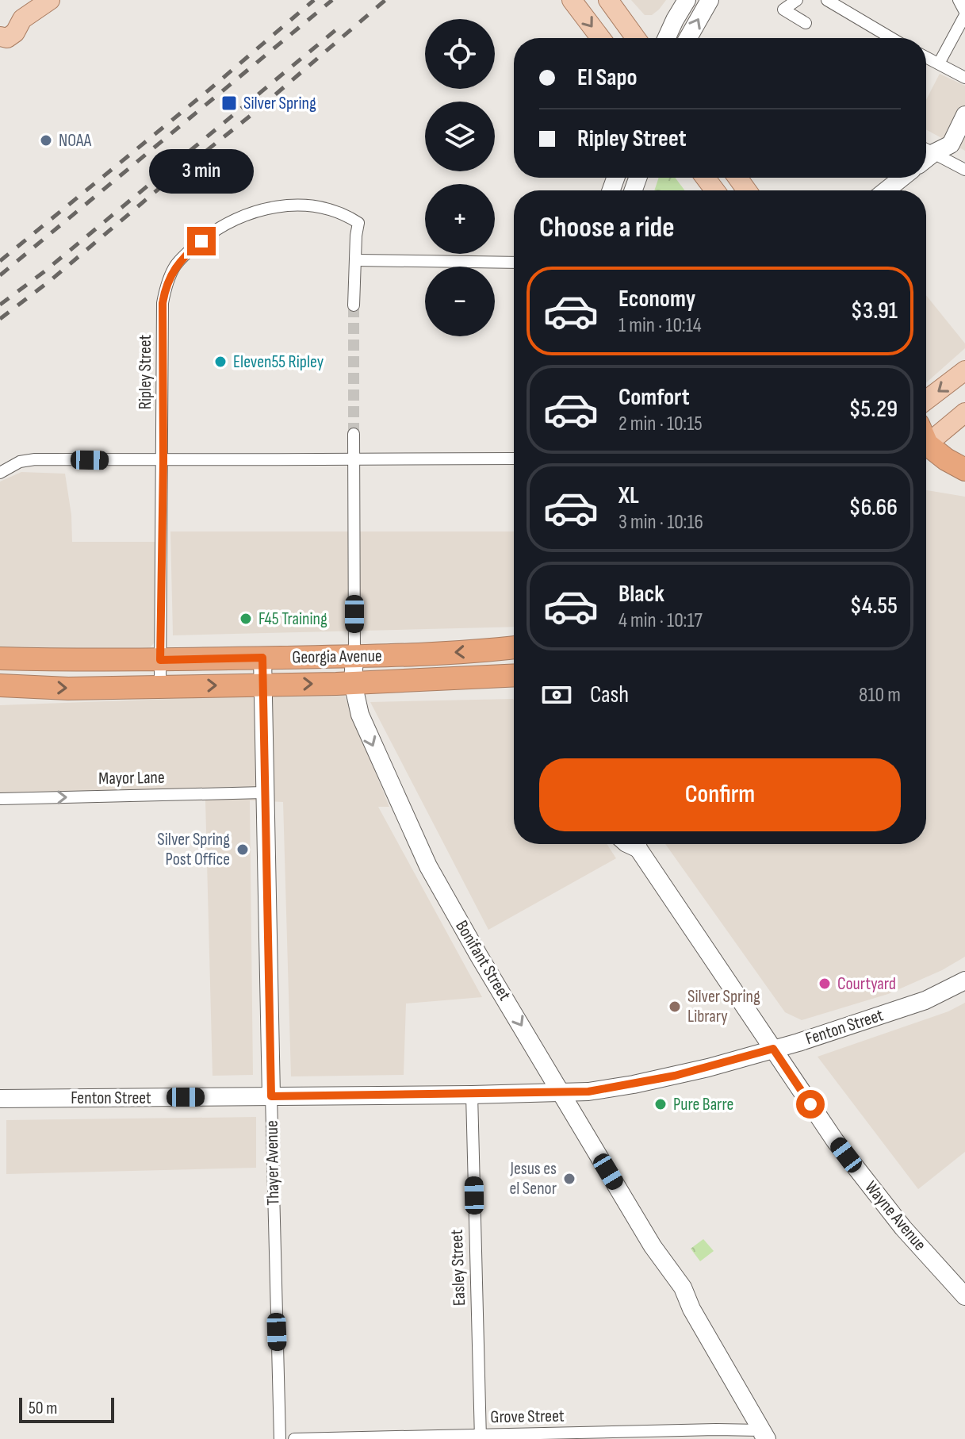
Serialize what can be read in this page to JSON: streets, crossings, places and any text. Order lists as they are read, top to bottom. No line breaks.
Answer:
{"streets":{"highway":["Georgia Avenue"],"street":["Ripley Street","Mayor Lane","Bonifant Street","Fenton Street","Thayer Avenue","Wayne Avenue","Easley Street","Grove Street"]},"crossings":[["Ripley Street","Georgia Avenue"],["Georgia Avenue","Bonifant Street"],["Georgia Avenue","Thayer Avenue"],["Mayor Lane","Thayer Avenue"],["Bonifant Street","Fenton Street"],["Bonifant Street","Grove Street"],["Fenton Street","Thayer Avenue"],["Fenton Street","Wayne Avenue"],["Fenton Street","Easley Street"],["Easley Street","Grove Street"]],"one_way":["Mayor Lane","Bonifant Street"],"places":{"transit":["Silver Spring"],"other":["NOAA","Eleven55 Ripley","F45 Training","Silver Spring Post Office","Courtyard","Silver Spring Library","Pure Barre","Jesus es el Senor"]},"scale_bar":"50 m","page":{"map_buttons":["+","−"],"banner":["El Sapo","Ripley Street"],"bubble":"3 min","heading":"Choose a ride","list":[{"name":"Economy","note":"1 min · 10:14","value":"$3.91"},{"name":"Comfort","note":"2 min · 10:15","value":"$5.29"},{"name":"XL","note":"3 min · 10:16","value":"$6.66"},{"name":"Black","note":"4 min · 10:17","value":"$4.55"}],"pay":["Cash","810 m"],"buttons":"Confirm","scale":"50 m"}}
